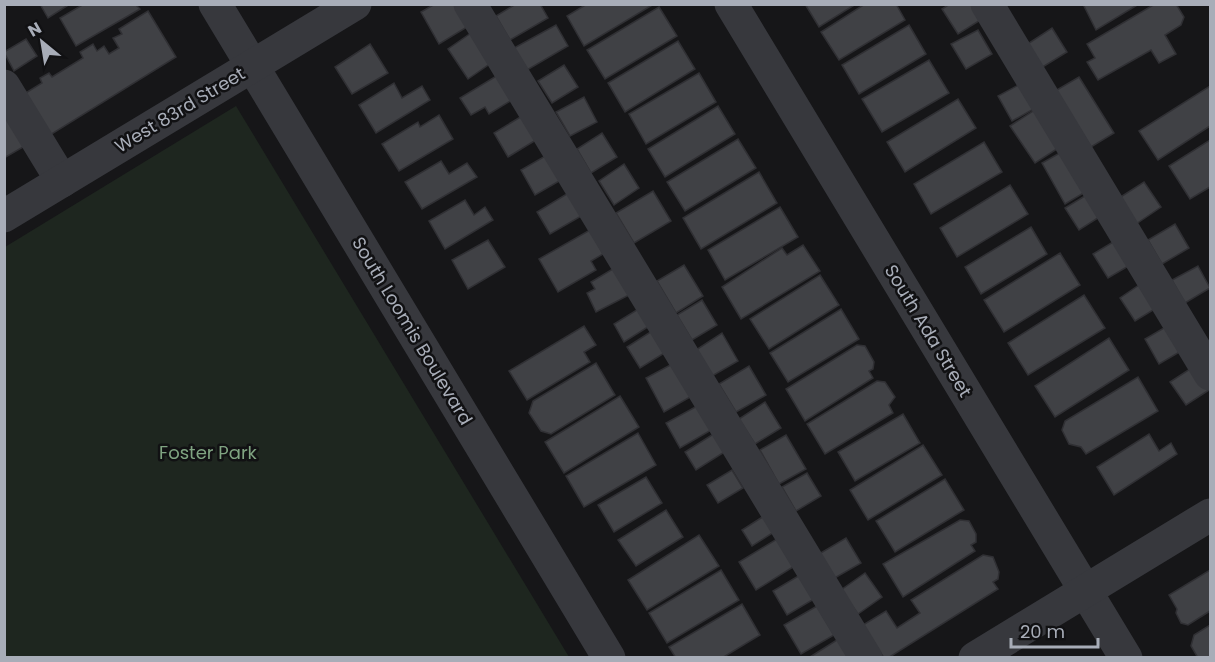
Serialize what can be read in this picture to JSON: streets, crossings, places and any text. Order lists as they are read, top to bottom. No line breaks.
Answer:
{"streets":{"street":["West 83rd Street","South Loomis Boulevard","South Ada Street"]},"crossings":[["West 83rd Street","South Loomis Boulevard"]],"parks":["Foster Park"],"scale_bar":"20 m","north":"top left"}
